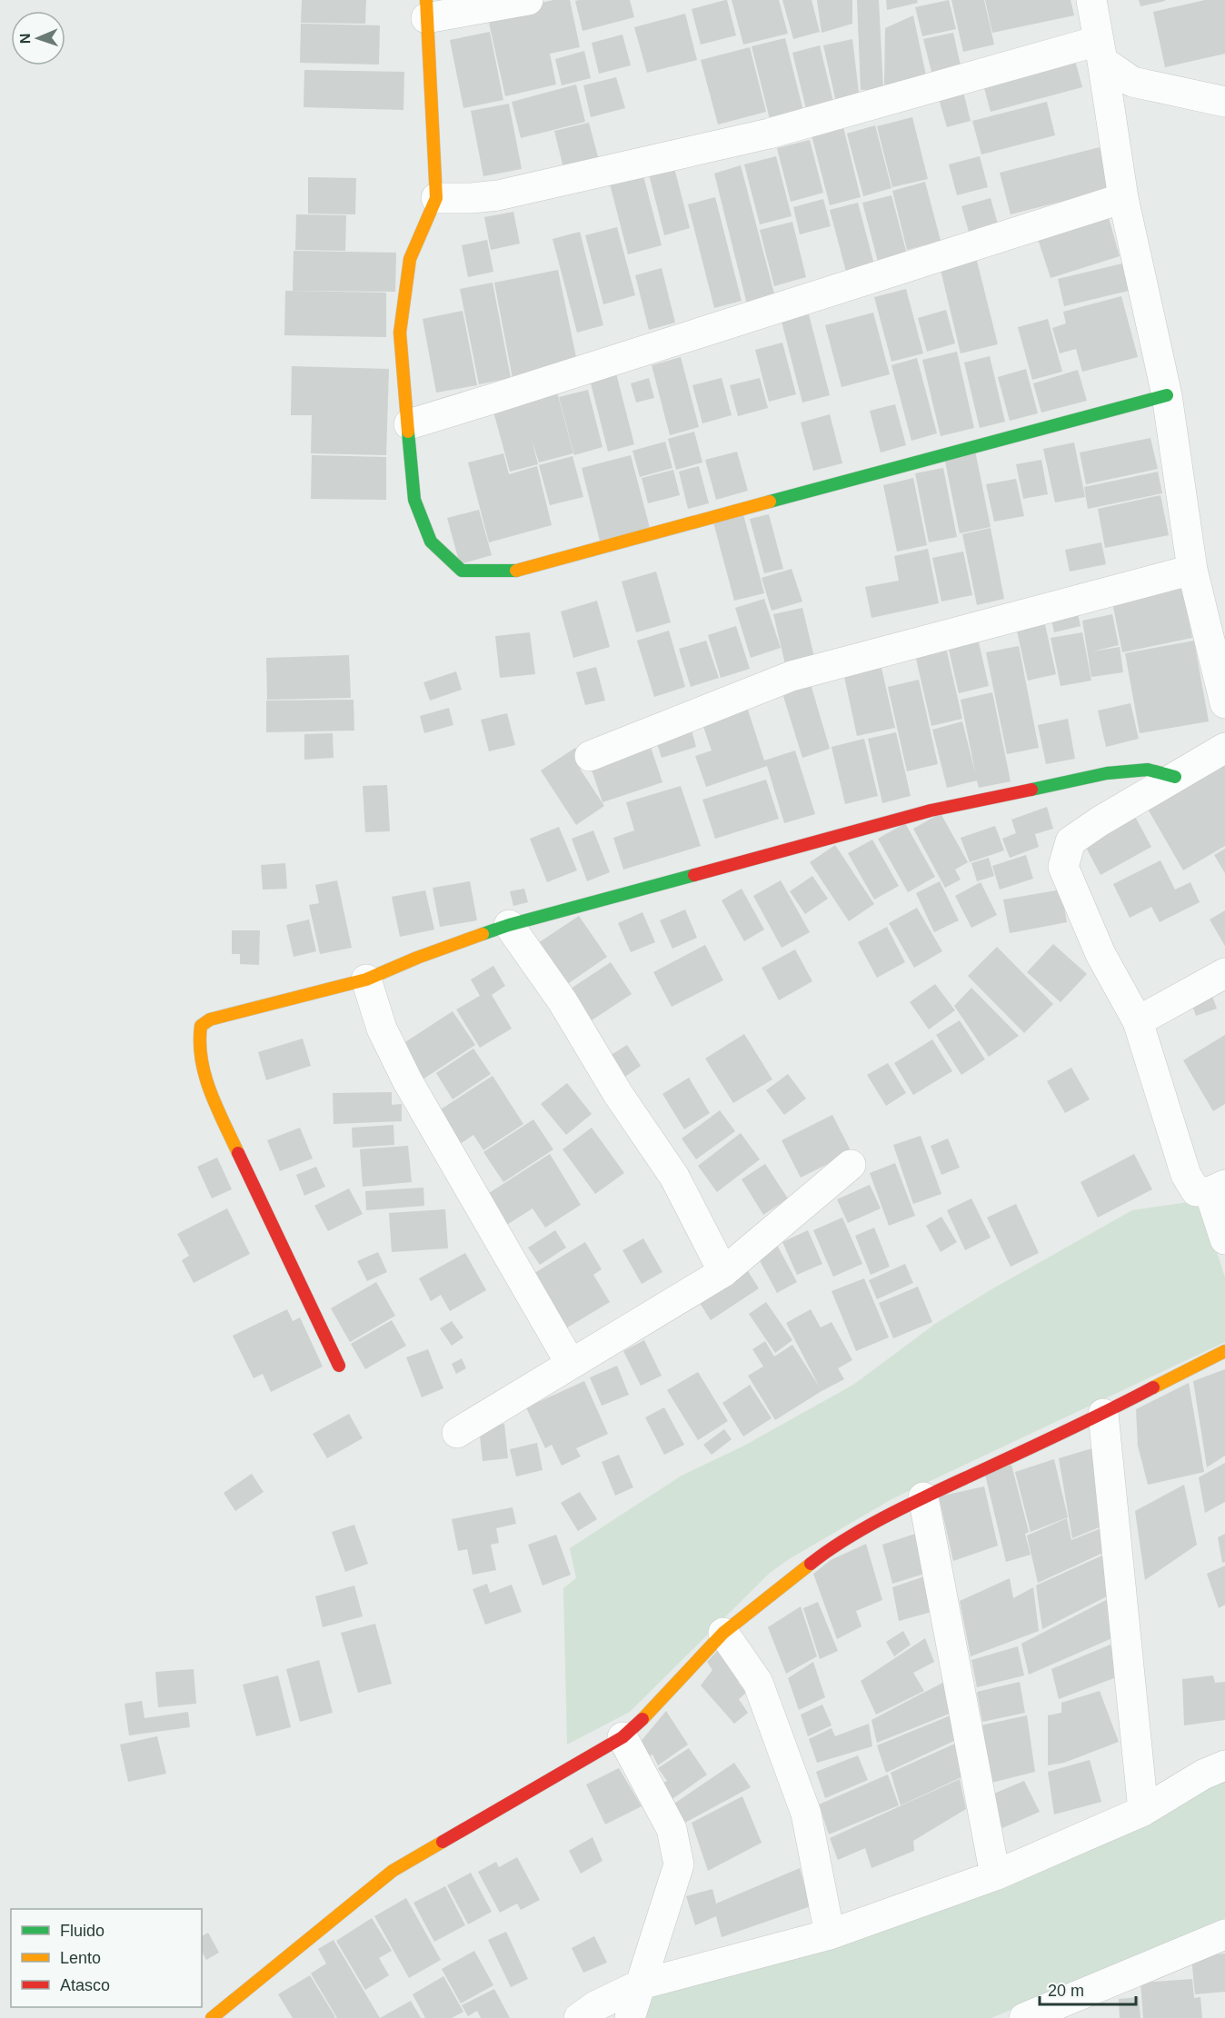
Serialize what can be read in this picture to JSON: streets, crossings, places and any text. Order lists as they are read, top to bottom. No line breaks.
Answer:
{"legend":["Fluido","Lento","Atasco"],"scale_bar":"20 m","north":"left"}
